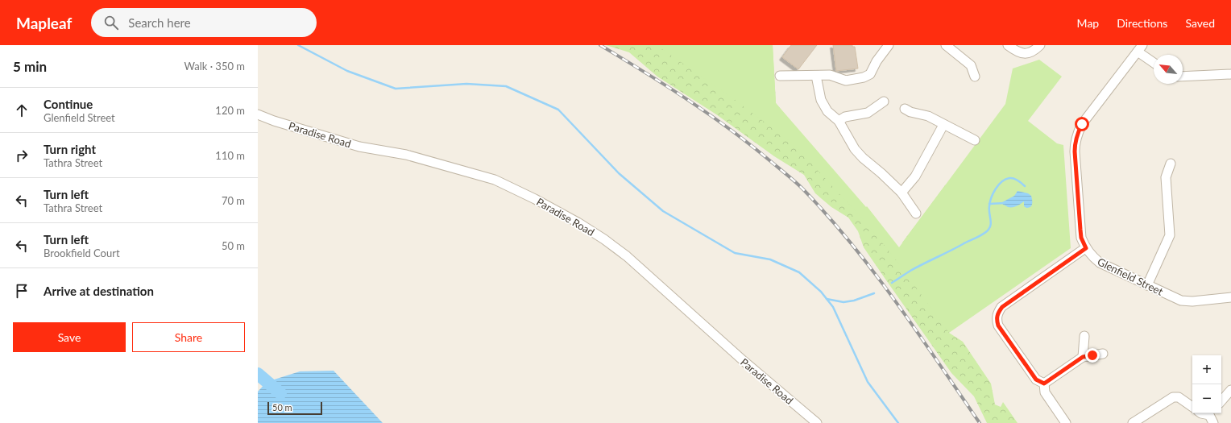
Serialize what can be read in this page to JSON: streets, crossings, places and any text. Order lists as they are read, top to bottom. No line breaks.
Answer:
{"streets":{"street":["Paradise Road","Glenfield Street"]},"scale_bar":"50 m","north":"top left","page":{"header":"Mapleaf","search":"Search here","nav":["Map","Directions","Saved"],"heading":["5 min","Walk · 350 m"],"list":[["Continue","Glenfield Street","120 m"],["Turn right","Tathra Street","110 m"],["Turn left","Tathra Street","70 m"],["Turn left","Brookfield Court","50 m"],"Arrive at destination"],"buttons":["Save","Share"],"map_buttons":["+","−"],"scale":"50 m"}}
